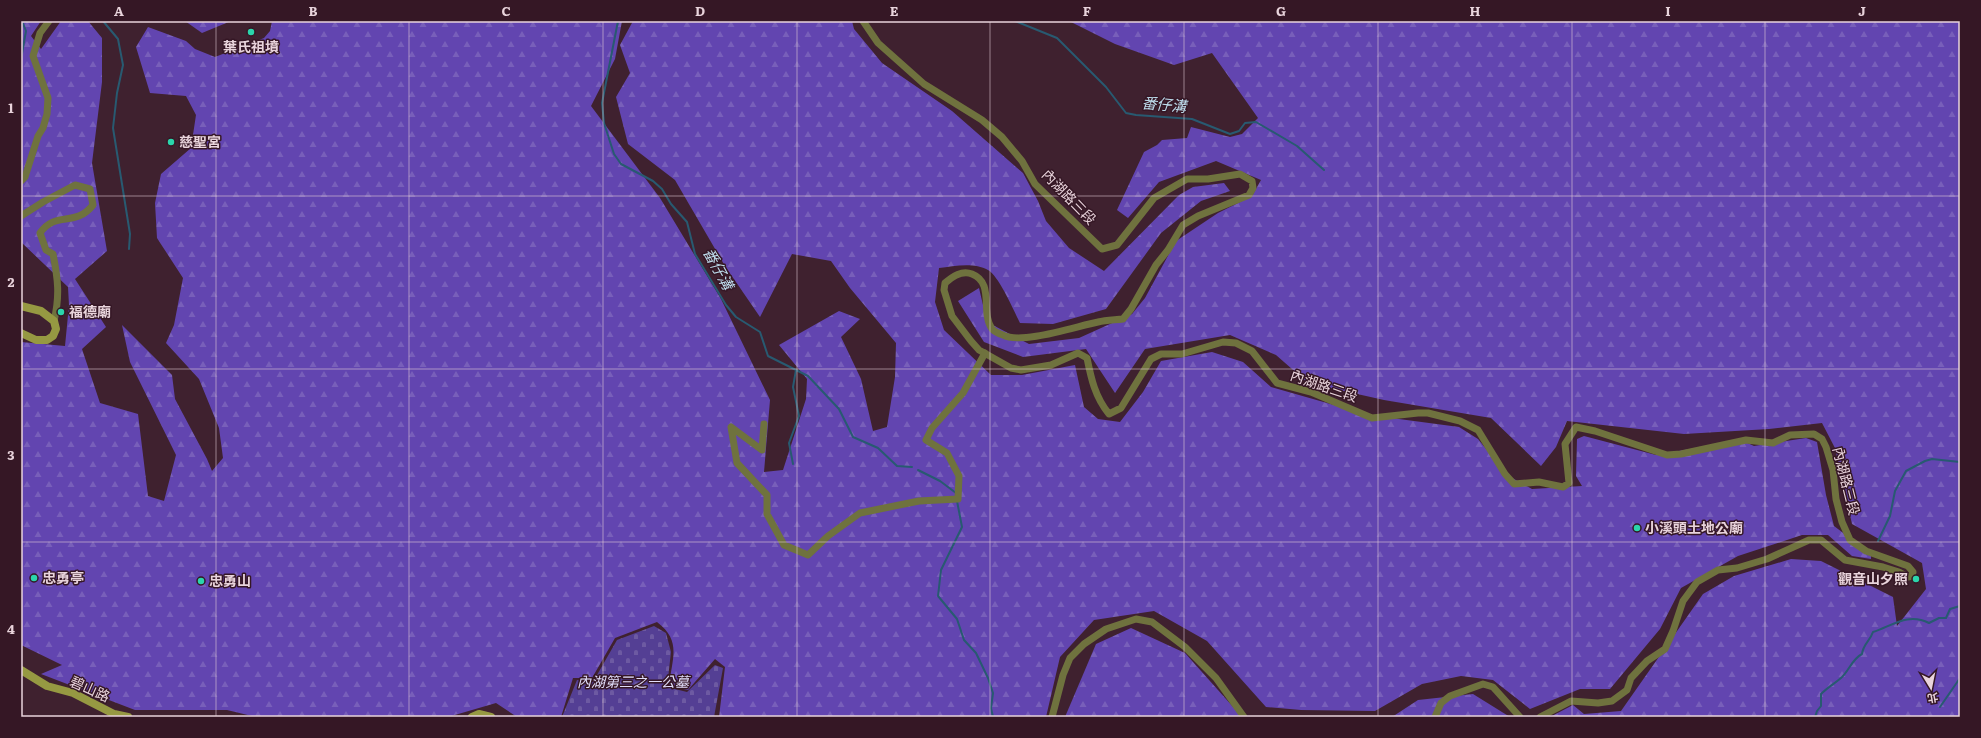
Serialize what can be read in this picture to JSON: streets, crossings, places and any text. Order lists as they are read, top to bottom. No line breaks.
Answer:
{"streets":{"street":["內湖路三段","碧山路"]},"water":["番仔溝"],"parks":["內湖第三之一公墓"],"places":["葉氏祖墳","慈聖宮","福德廟","小溪頭土地公廟","忠勇亭","觀音山夕照","忠勇山"],"north":"bottom","grid":{"columns":["A","B","C","D","E","F","G","H","I","J"],"rows":["1","2","3","4"]}}
